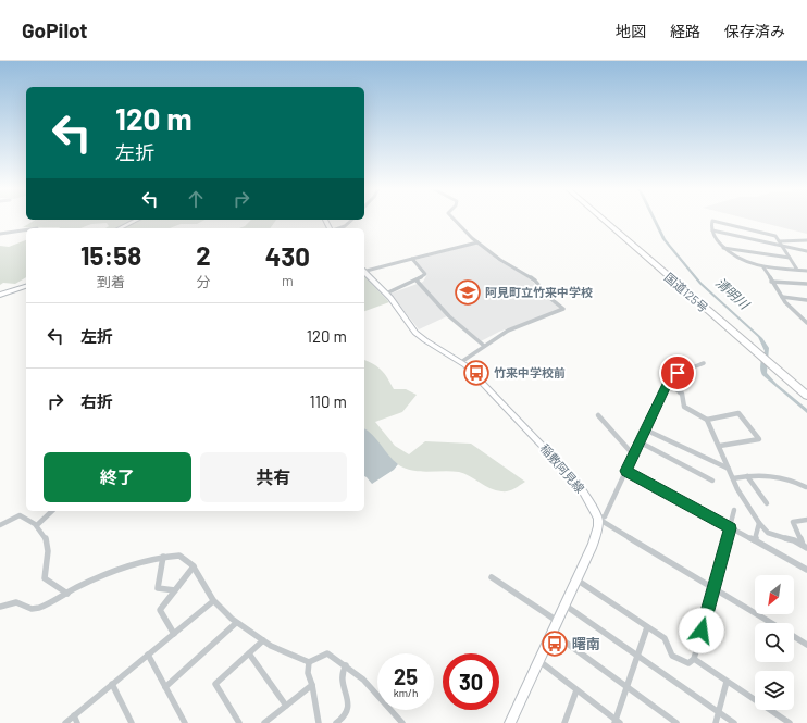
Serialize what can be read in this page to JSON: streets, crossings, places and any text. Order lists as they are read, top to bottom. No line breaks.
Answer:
{"streets":{"highway":["国道125号"],"main road":["稲敷阿見線"]},"water":["清明川"],"places":{"school or university":["阿見町立竹来中学校"],"bus stop":["竹来中学校前","曙南"]},"north":"bottom left","page":{"header":"GoPilot","nav":["地図","経路","保存済み"],"turn":["120 m","左折"],"eta":["15:58","到着","2","分","430","m"],"list":[{"name":"左折","value":"120 m"},{"name":"右折","value":"110 m"}],"buttons":["終了","共有"],"speed":"25 km/h","limit":"30"}}
